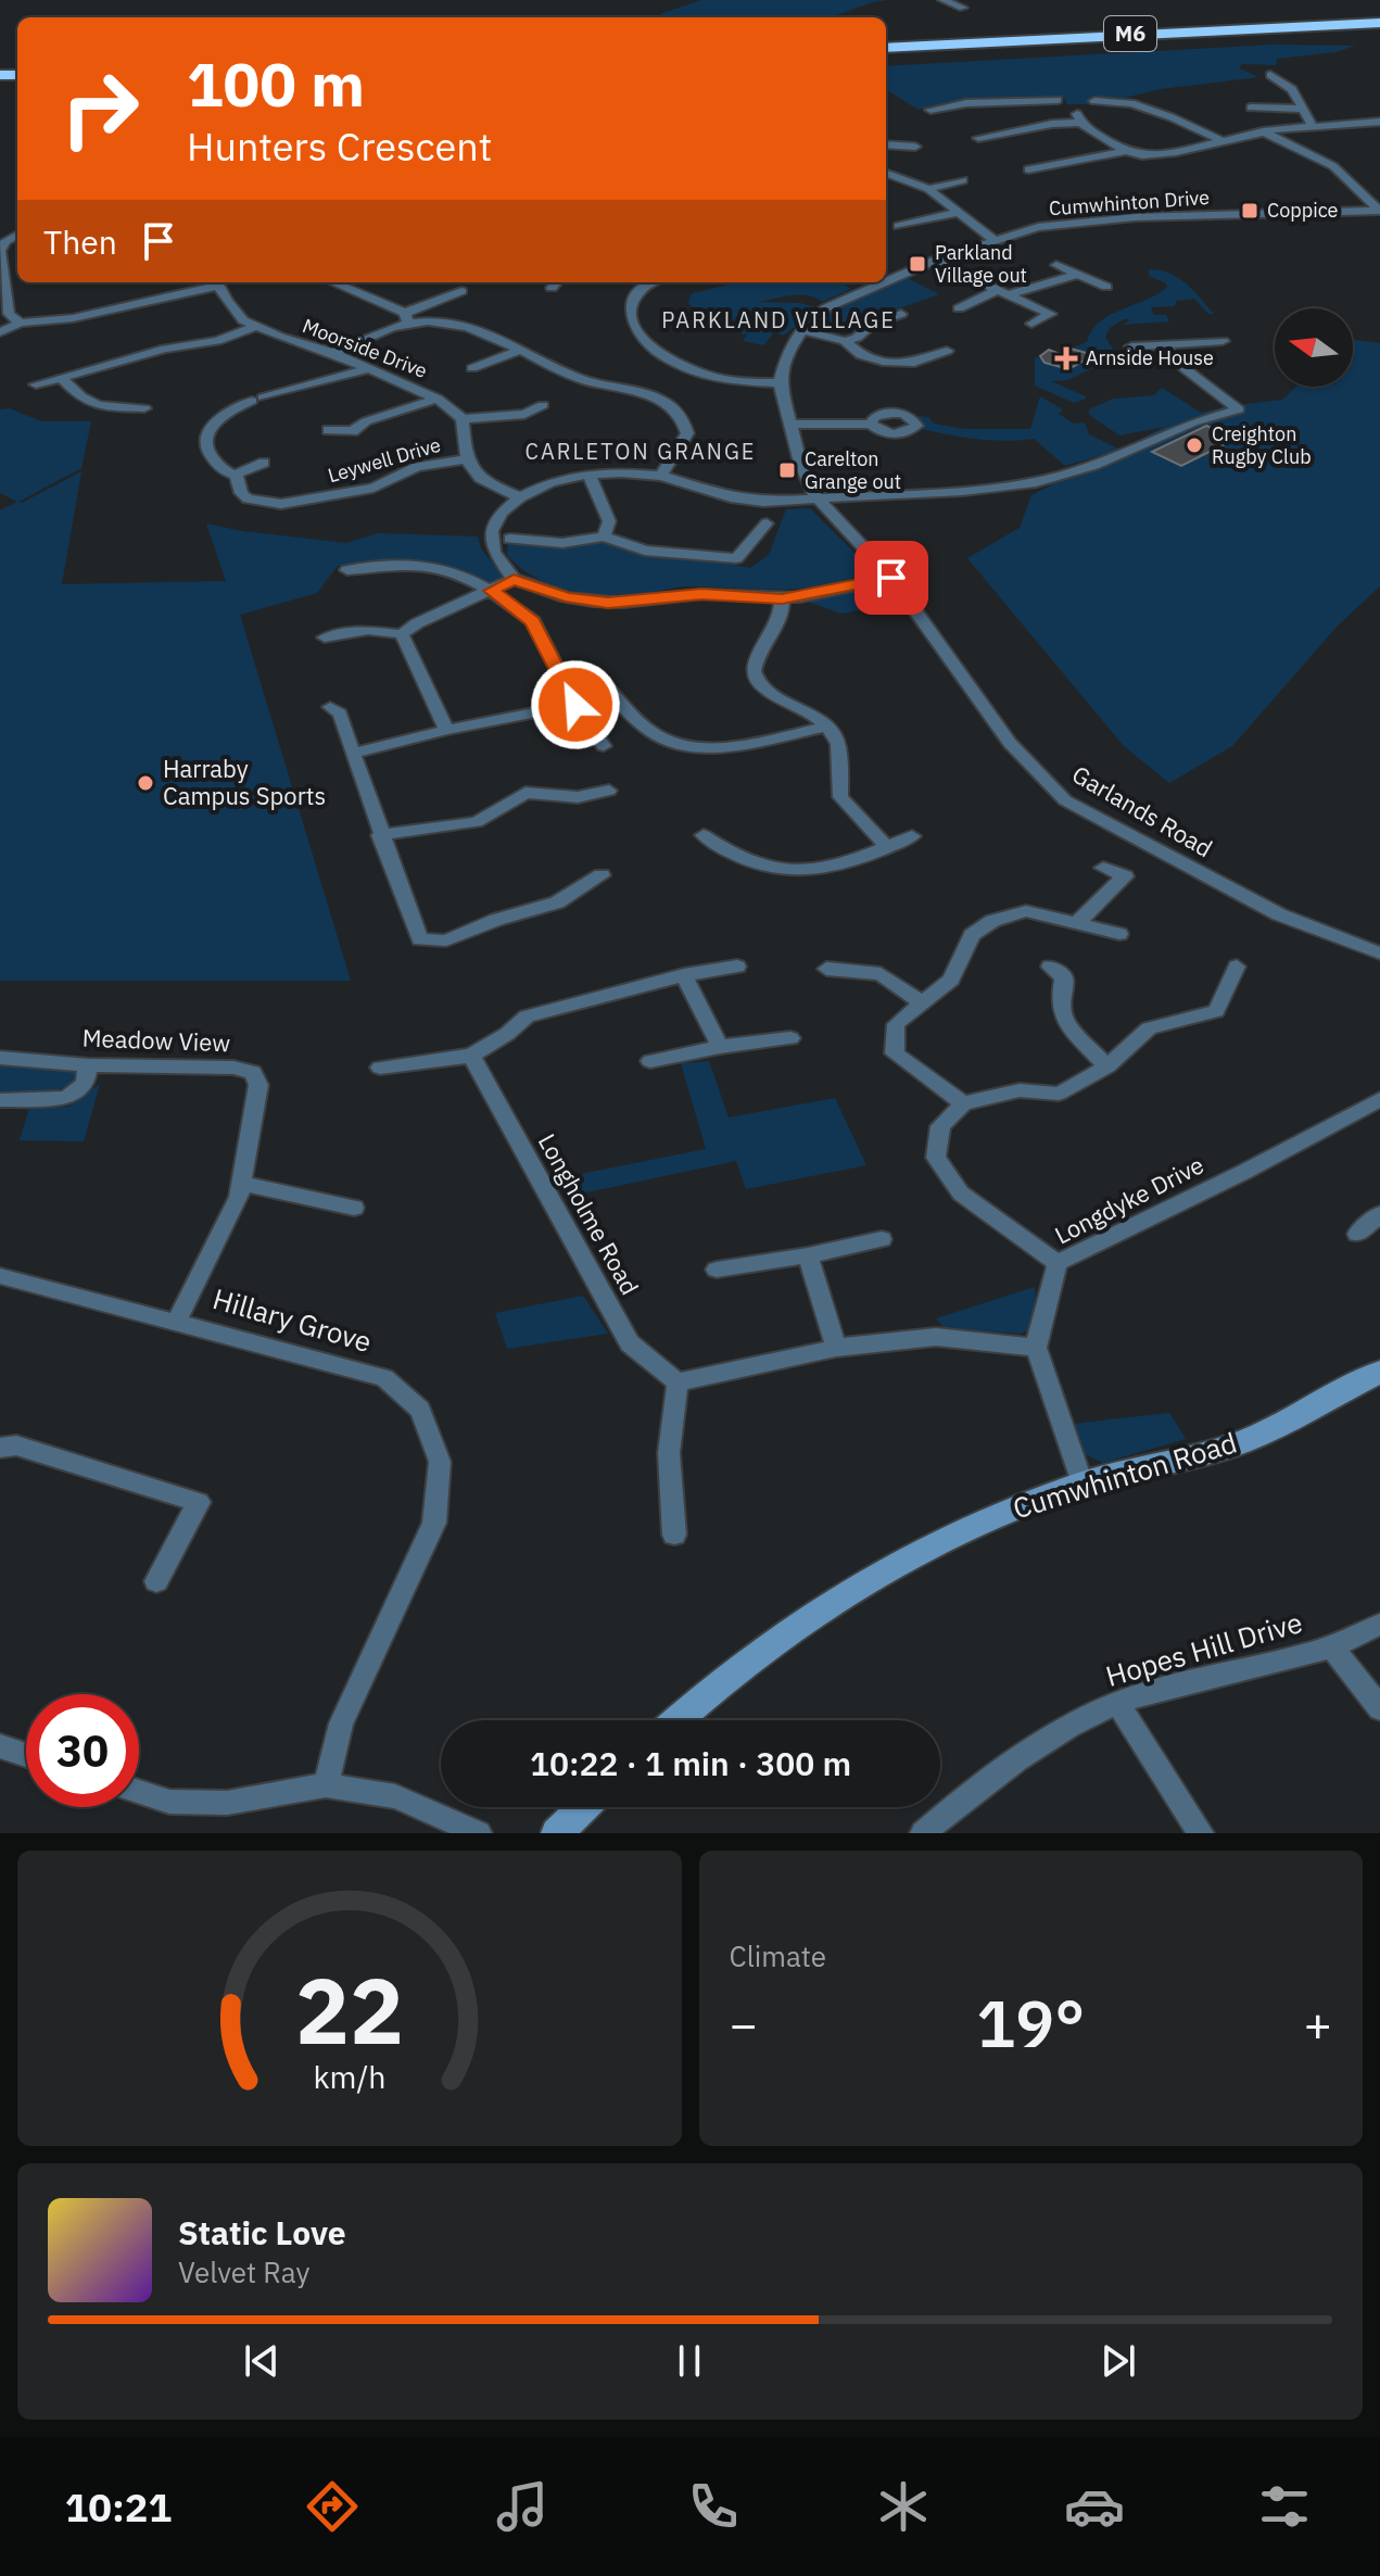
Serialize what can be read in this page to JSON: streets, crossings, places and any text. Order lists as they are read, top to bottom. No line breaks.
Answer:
{"streets":{"highway":["M6"],"street":["Cumwhinton Drive","Moorside Drive","Leywell Drive","Garlands Road","Meadow View","Longdyke Drive","Longholme Road","Hillary Grove","Cumwhinton Road","Hopes Hill Drive"]},"crossings":[["Moorside Drive","Leywell Drive"],["Meadow View","Hillary Grove"]],"districts":["PARKLAND VILLAGE","CARLETON GRANGE"],"places":{"transit":["Coppice","Parkland Village out","Carelton Grange out"],"health":["Arnside House"],"other":["Creighton Rugby Club","Harraby Campus Sports"]},"north":"left","page":{"turn":["100 m","Hunters Crescent"],"then":"Then","limit":"30","trip":"10:22 · 1 min · 300 m","tile":"Climate","heat":["−","19°","+"],"song":["Static Love","Velvet Ray"],"tabs":"10:21","gauge":["22","km/h"]}}
